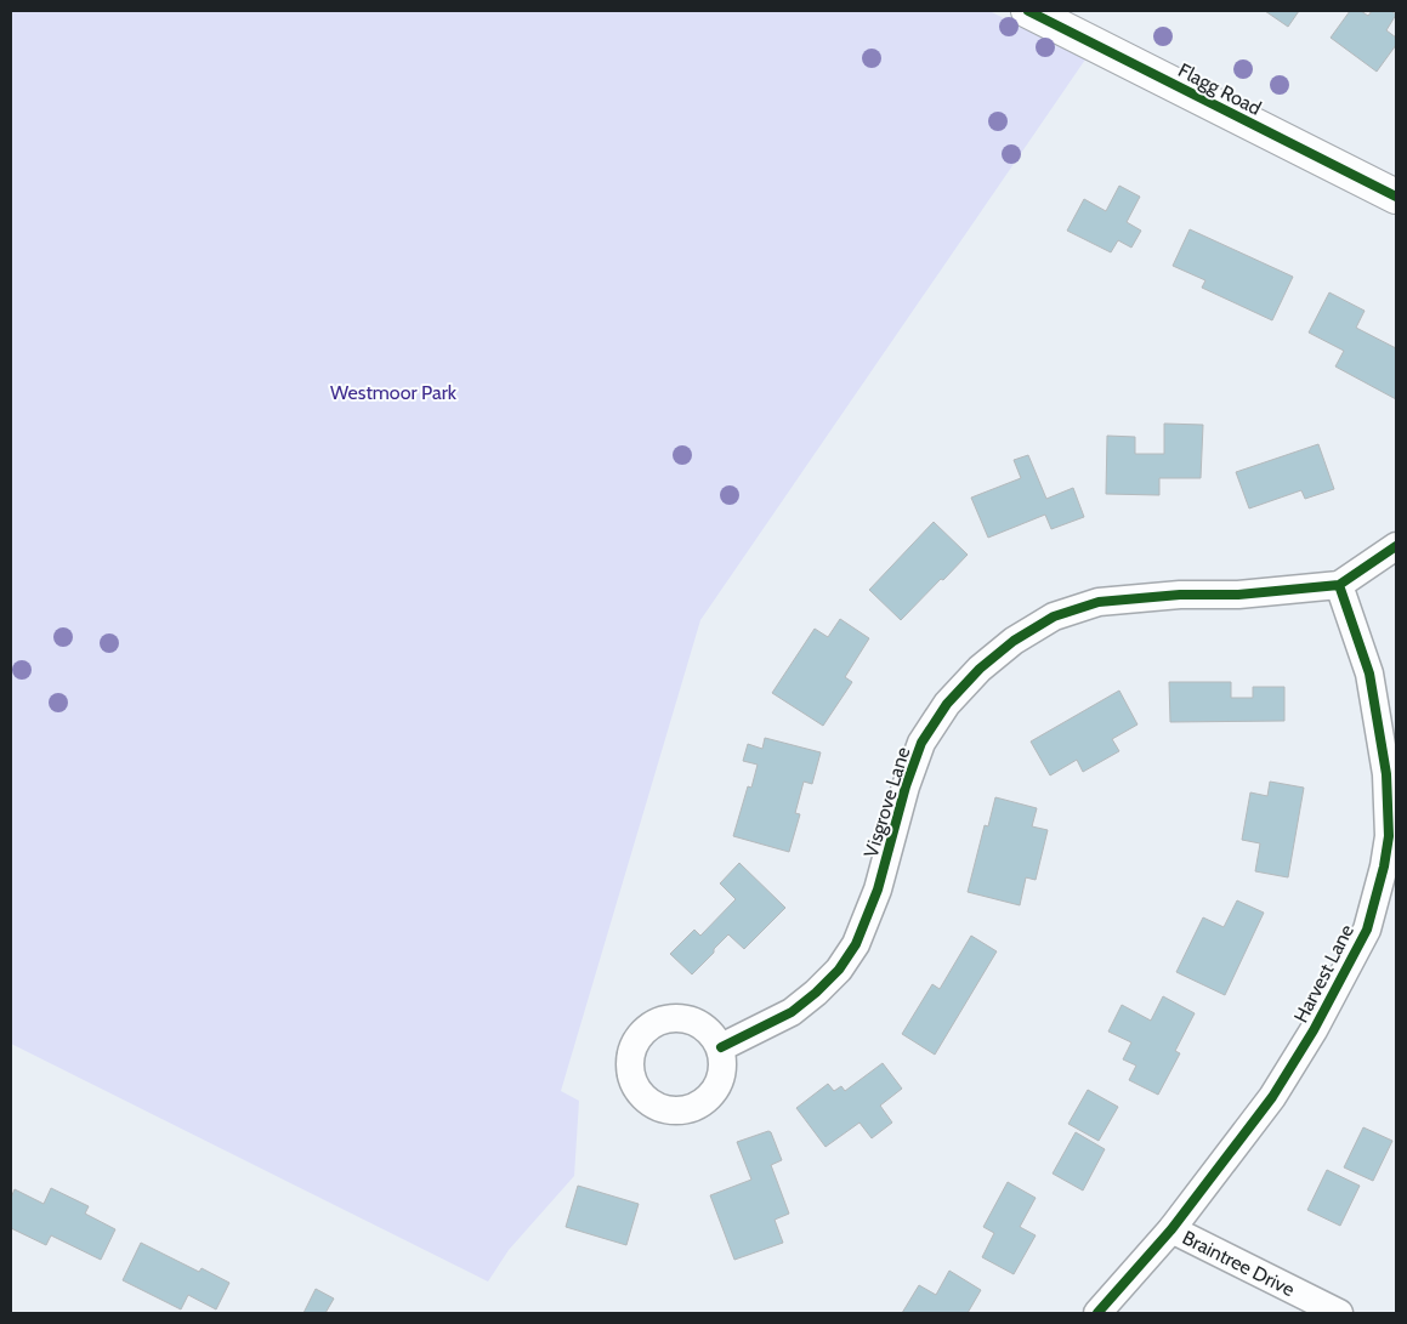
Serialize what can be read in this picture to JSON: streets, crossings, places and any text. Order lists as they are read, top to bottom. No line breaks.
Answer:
{"streets":{"street":["Flagg Road","Visgrove Lane","Harvest Lane","Braintree Drive"]},"crossings":[["Visgrove Lane","Harvest Lane"],["Harvest Lane","Braintree Drive"]],"parks":["Westmoor Park"]}
